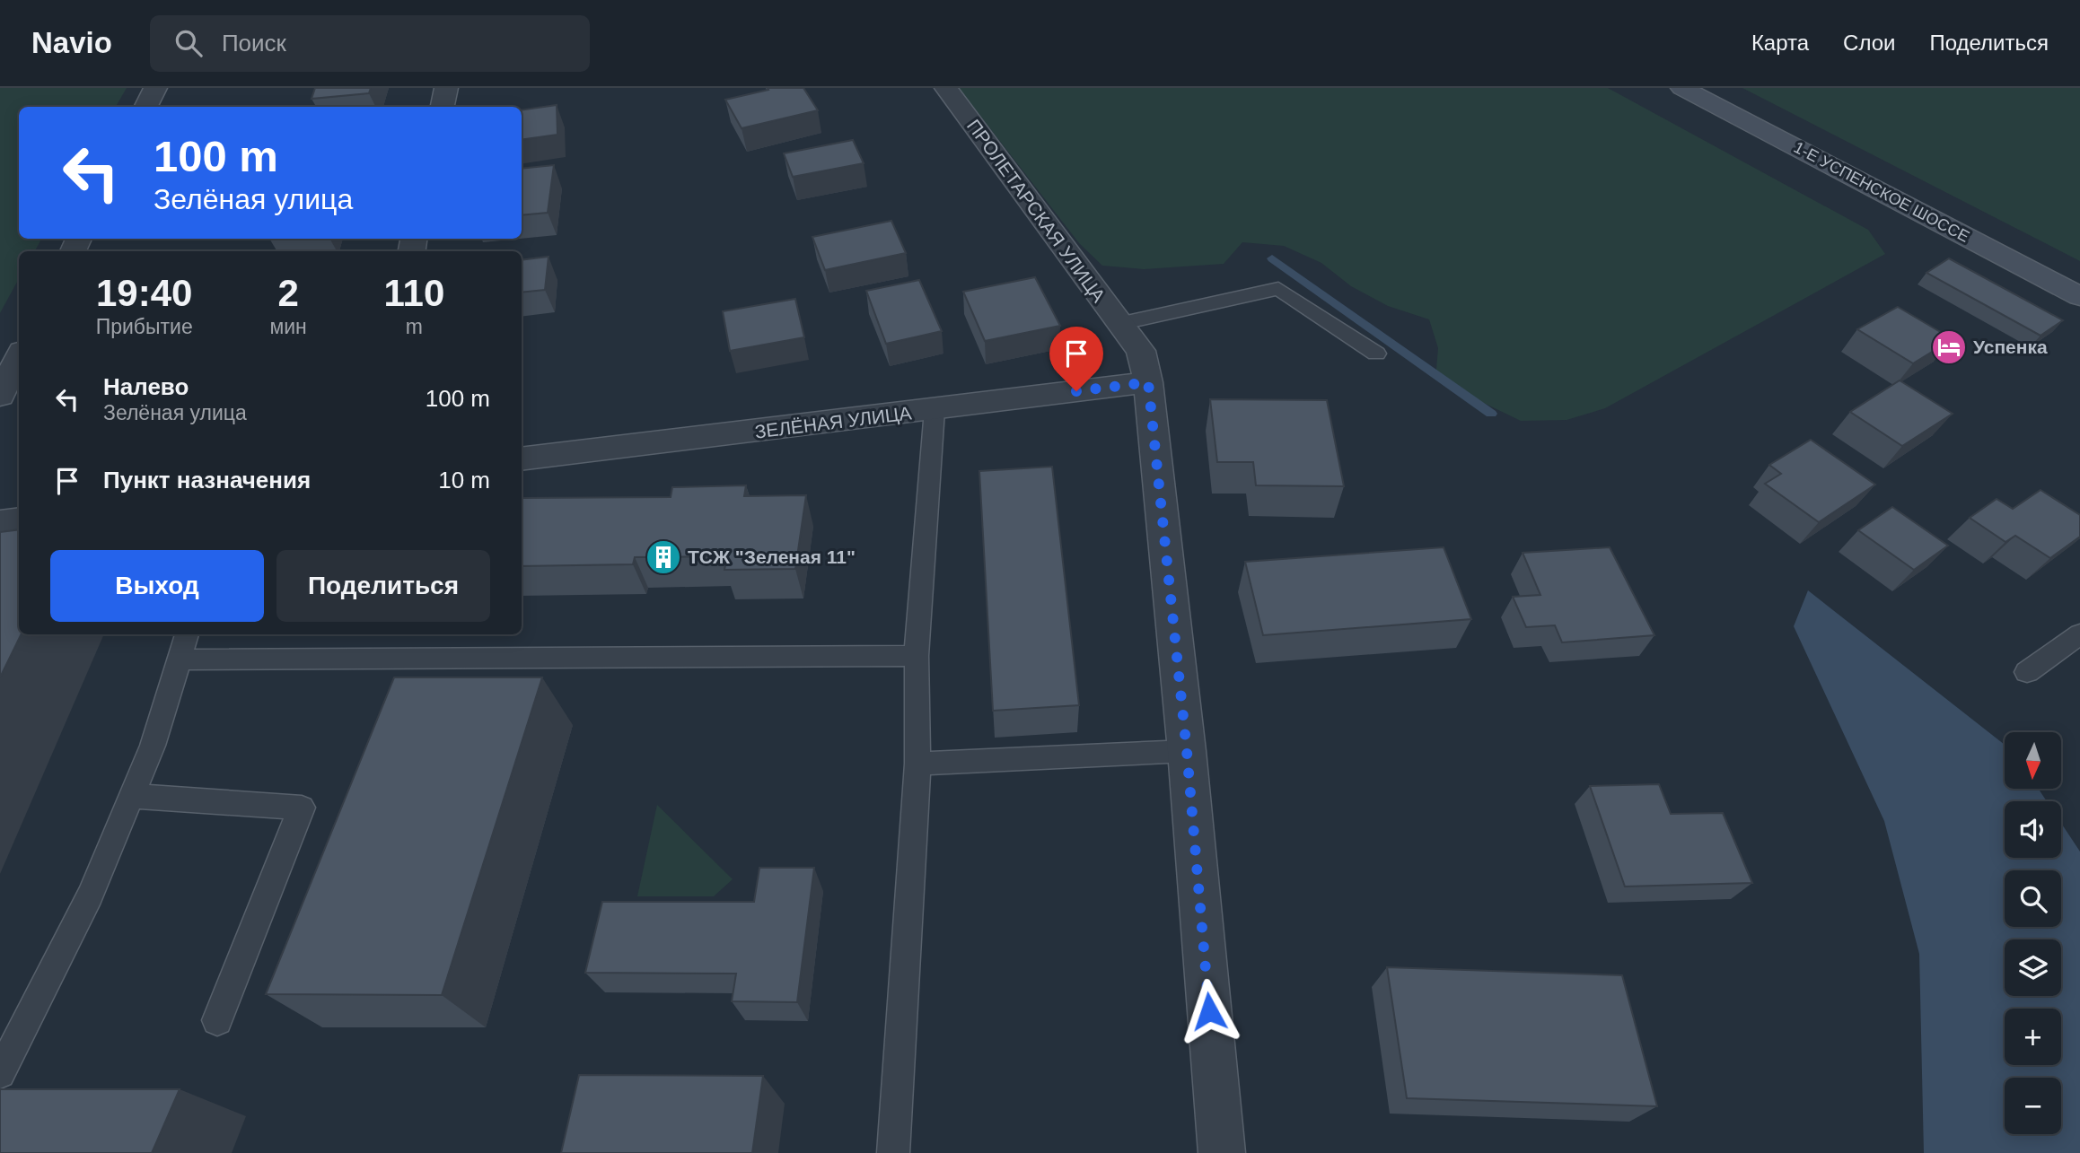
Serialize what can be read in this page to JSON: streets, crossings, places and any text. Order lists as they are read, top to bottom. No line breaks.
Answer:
{"streets":{"main road":["1-Е УСПЕНСКОЕ ШОССЕ"],"street":["ПРОЛЕТАРСКАЯ УЛИЦА","ЗЕЛЁНАЯ УЛИЦА"]},"crossings":[["ПРОЛЕТАРСКАЯ УЛИЦА","ЗЕЛЁНАЯ УЛИЦА"]],"places":{"hotel":["Успенка"],"building":["ТСЖ \"Зеленая 11\""]},"north":"bottom","page":{"header":"Navio","search":"Поиск","nav":["Карта","Слои","Поделиться"],"turn":["100 m","Зелёная улица"],"eta":["19:40","Прибытие","2","мин","110","m"],"list":[{"name":"Налево","note":"Зелёная улица","value":"100 m"},{"name":"Пункт назначения","value":"10 m"}],"buttons":["Выход","Поделиться"],"map_buttons":["+","−"]}}
